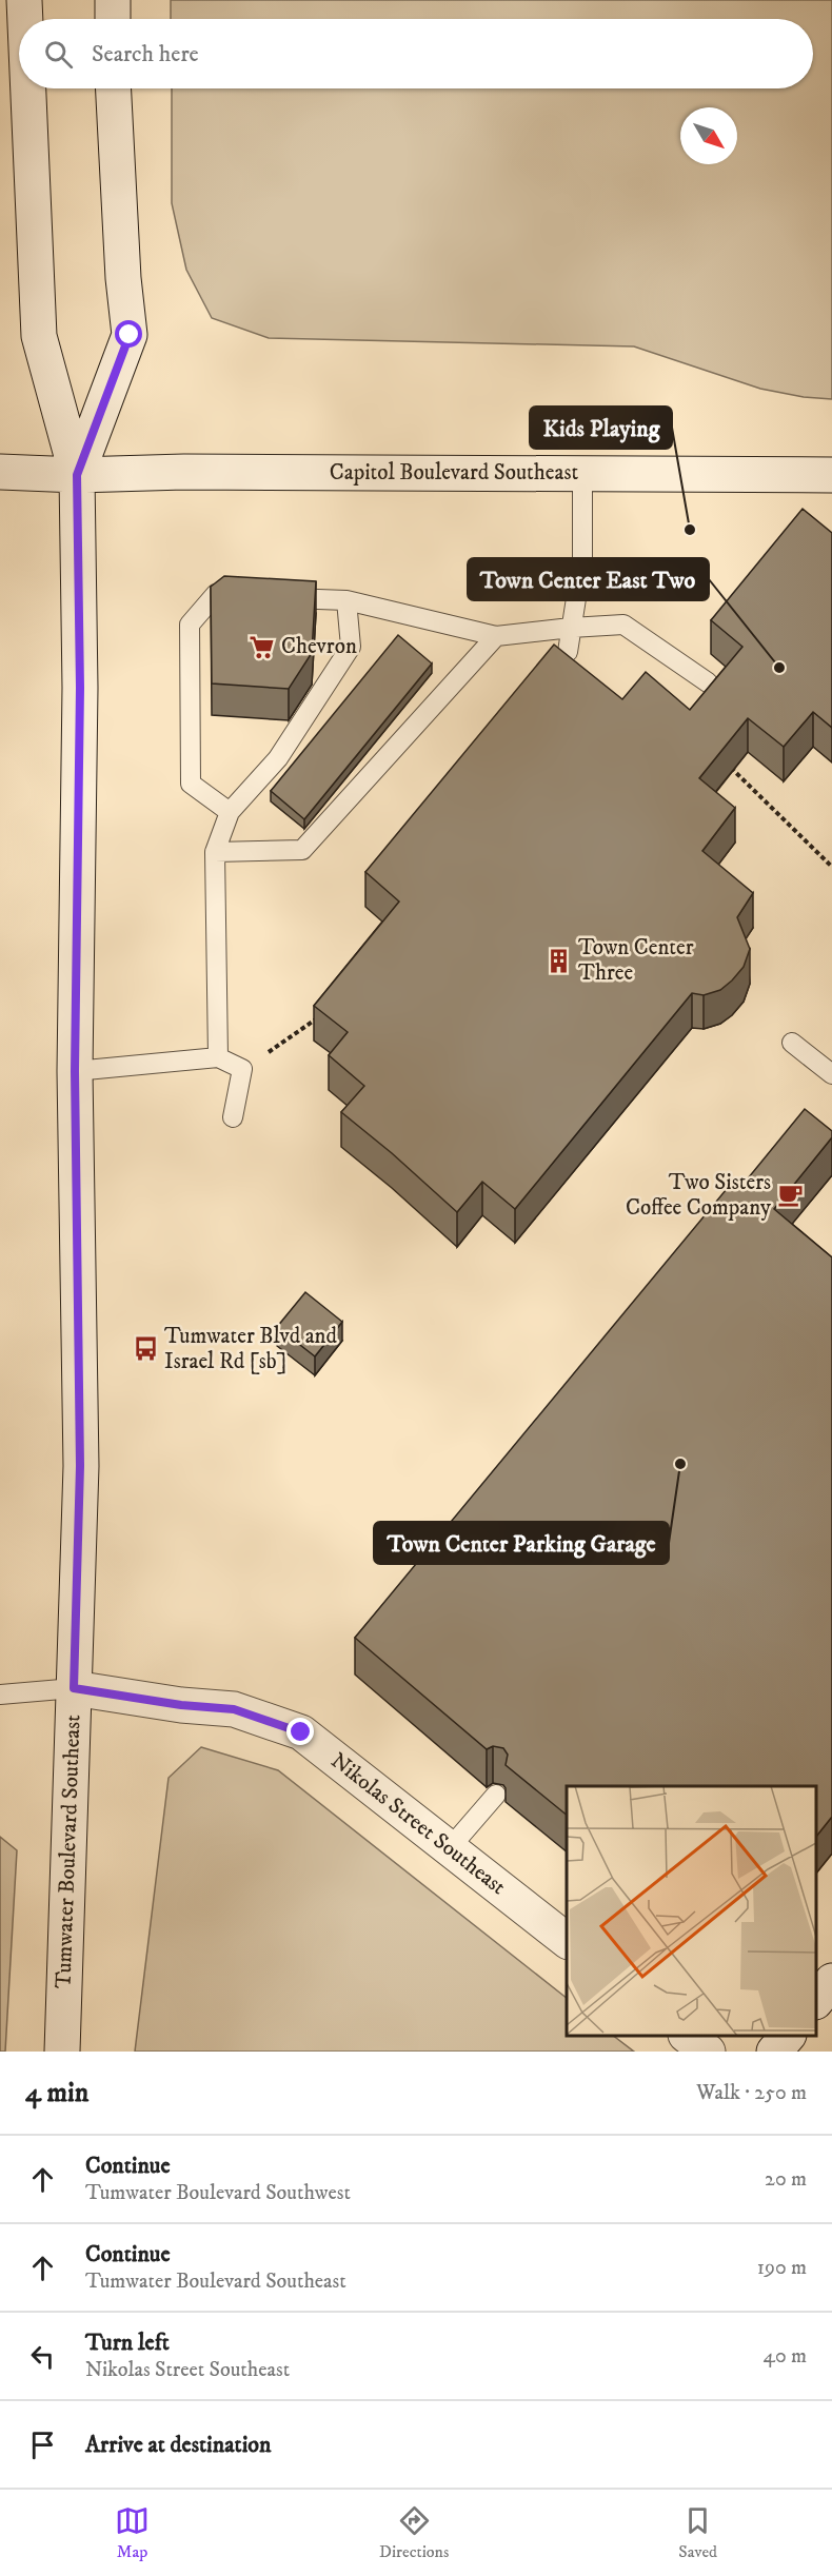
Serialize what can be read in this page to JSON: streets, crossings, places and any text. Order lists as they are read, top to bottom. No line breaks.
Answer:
{"streets":{"street":["Capitol Boulevard Southeast","Nikolas Street Southeast","Tumwater Boulevard Southeast"]},"crossings":[["Capitol Boulevard Southeast","Tumwater Boulevard Southeast"],["Nikolas Street Southeast","Tumwater Boulevard Southeast"]],"places":{"other":["Kids Playing","Town Center East Two","Town Center Parking Garage"],"supermarket":["Chevron"],"building":["Town Center Three"],"cafe":["Two Sisters Coffee Company"],"bus stop":["Tumwater Blvd and Israel Rd [sb]"]},"north":"bottom right","page":{"search":"Search here","heading":["4 min","Walk · 250 m"],"list":[["Continue","Tumwater Boulevard Southwest","20 m"],["Continue","Tumwater Boulevard Southeast","190 m"],["Turn left","Nikolas Street Southeast","40 m"],"Arrive at destination"],"nav":["Map","Directions","Saved"]}}
